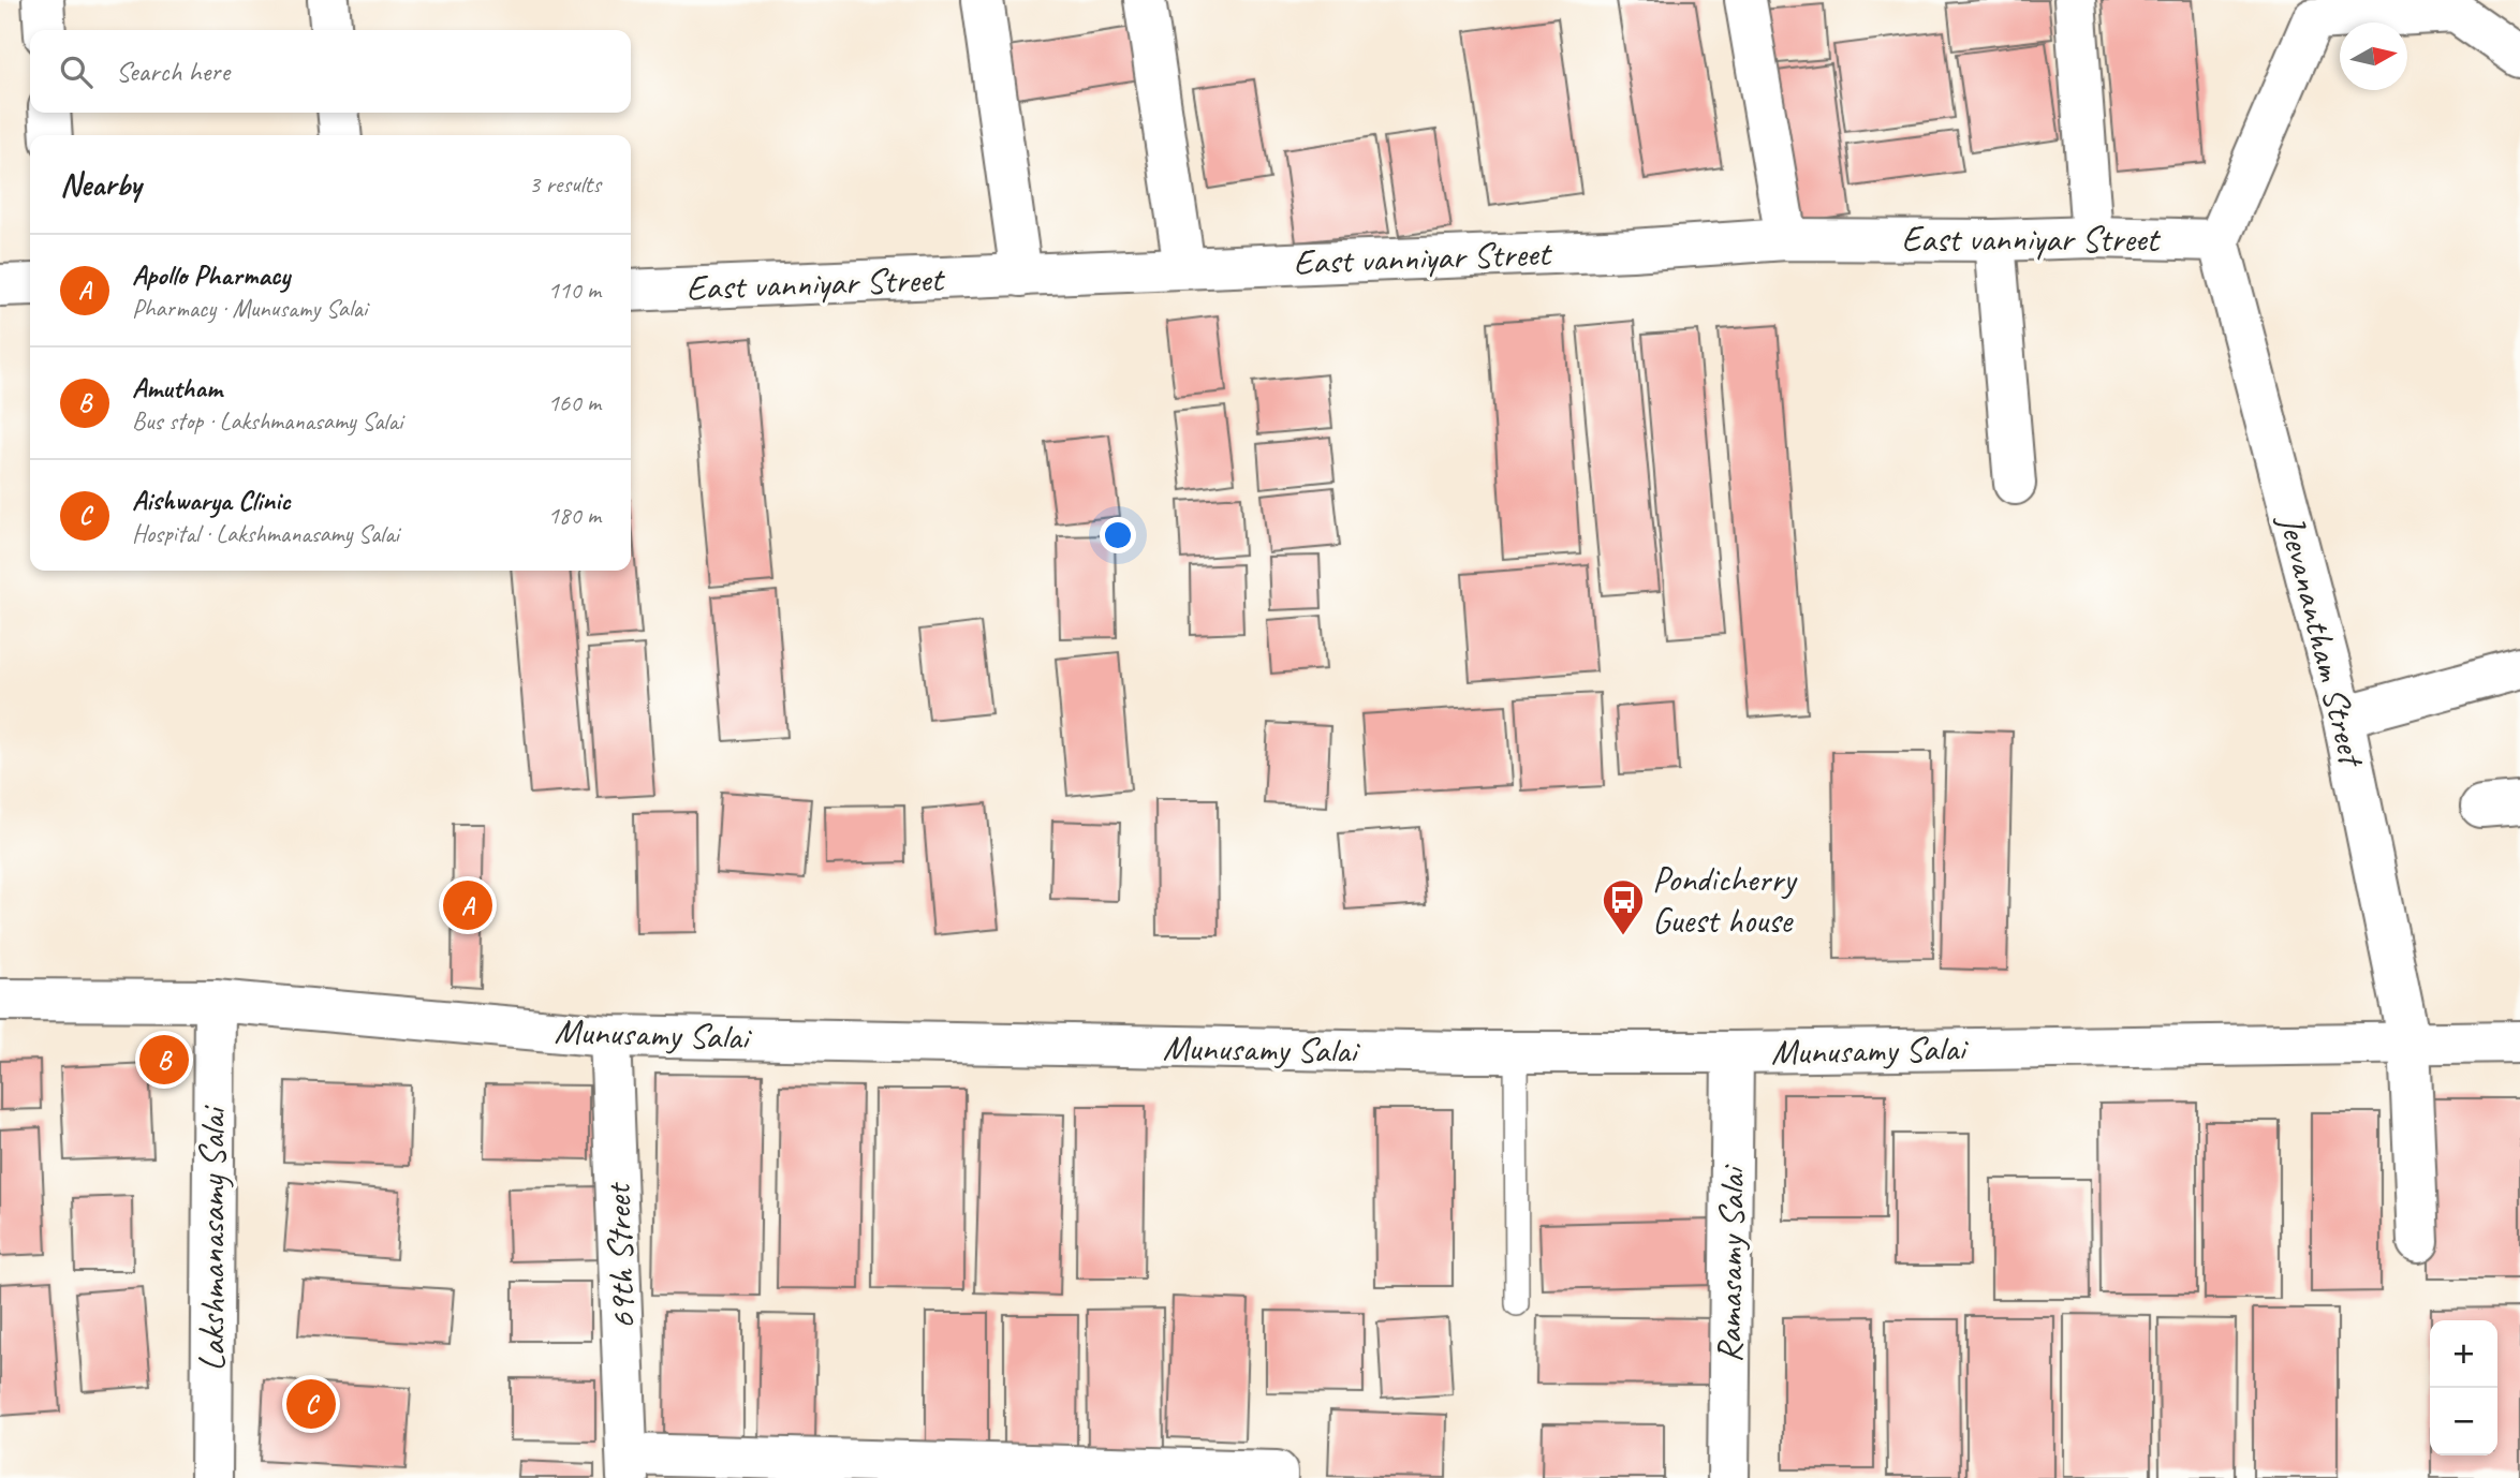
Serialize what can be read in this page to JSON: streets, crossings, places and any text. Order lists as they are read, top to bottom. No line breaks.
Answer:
{"streets":{"street":["East vanniyar Street","Jeevanantham Street","Munusamy Salai","Lakshmanasamy Salai","69th Street","Ramasamy Salai"]},"crossings":[["East vanniyar Street","Jeevanantham Street"],["Jeevanantham Street","Munusamy Salai"],["Munusamy Salai","Lakshmanasamy Salai"],["Munusamy Salai","69th Street"],["Munusamy Salai","Ramasamy Salai"]],"places":{"bus stop":["Pondicherry Guest house"]},"north":"right","page":{"search":"Search here","heading":["Nearby","3 results"],"list":[{"mark":"A","name":"Apollo Pharmacy","note":"Pharmacy · Munusamy Salai","value":"110 m"},{"mark":"B","name":"Amutham","note":"Bus stop · Lakshmanasamy Salai","value":"160 m"},{"mark":"C","name":"Aishwarya Clinic","note":"Hospital · Lakshmanasamy Salai","value":"180 m"}],"pins":["A","B","C"],"map_buttons":["+","−"]}}
